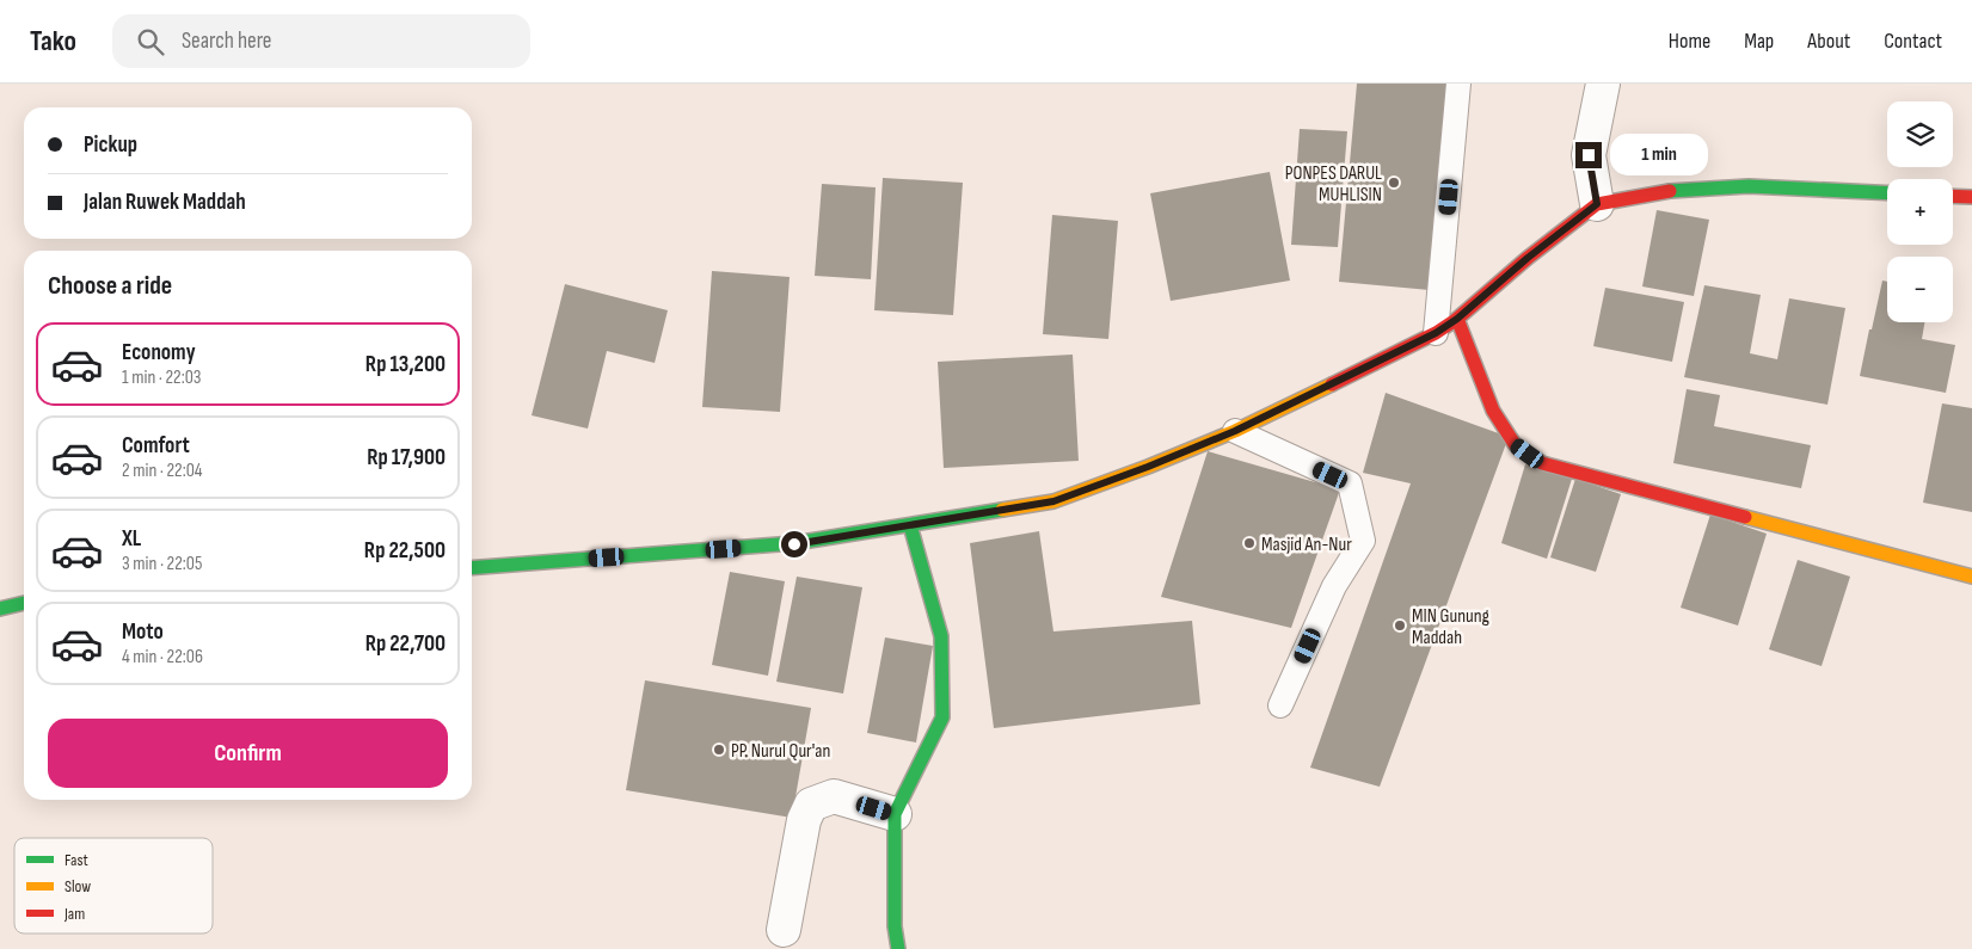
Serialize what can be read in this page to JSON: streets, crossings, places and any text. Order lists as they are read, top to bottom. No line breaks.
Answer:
{"places":["PONPES DARUL MUHLISIN","Masjid An-Nur","MIN Gunung Maddah","PP. Nurul Qur'an"],"legend":["Fast","Slow","Jam"],"page":{"header":"Tako","search":"Search here","nav":["Home","Map","About","Contact"],"map_buttons":["+","−"],"banner":["Pickup","Jalan Ruwek Maddah"],"bubble":"1 min","heading":"Choose a ride","list":[{"name":"Economy","note":"1 min · 22:03","value":"Rp 13,200"},{"name":"Comfort","note":"2 min · 22:04","value":"Rp 17,900"},{"name":"XL","note":"3 min · 22:05","value":"Rp 22,500"},{"name":"Moto","note":"4 min · 22:06","value":"Rp 22,700"}],"buttons":"Confirm"}}
